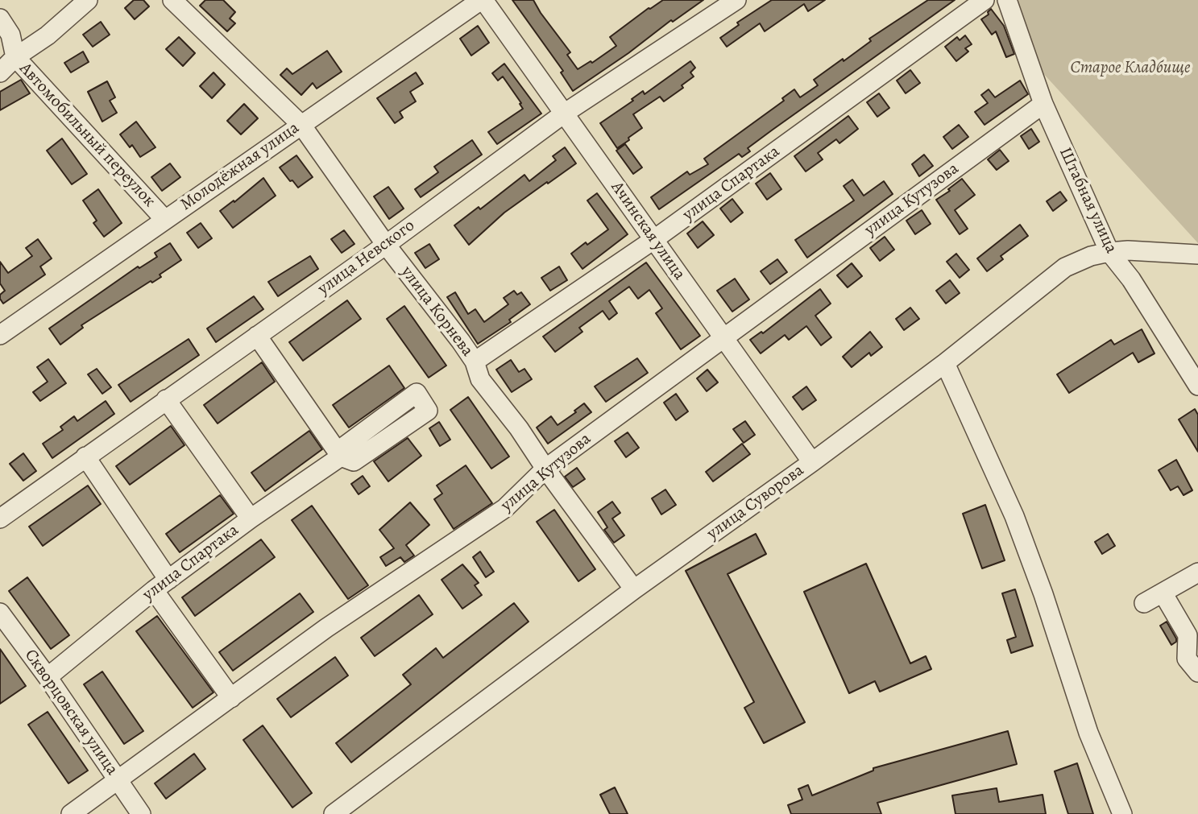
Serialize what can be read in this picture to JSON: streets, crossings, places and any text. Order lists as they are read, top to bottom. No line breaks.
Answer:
{"streets":{"street":["Автомобильный переулок","Молодёжная улица","улица Спартака","улица Кутузова","Штабная улица","Ачинская улица","улица Невского","улица Корнева","улица Суворова","Скворцовская улица"]},"crossings":[["Автомобильный переулок","Молодёжная улица"],["Молодёжная улица","Ачинская улица"],["Молодёжная улица","улица Корнева"],["улица Спартака","Ачинская улица"],["улица Спартака","улица Невского"],["улица Спартака","улица Корнева"],["улица Спартака","Скворцовская улица"],["улица Кутузова","Штабная улица"],["улица Кутузова","Ачинская улица"],["улица Кутузова","улица Корнева"],["улица Кутузова","Скворцовская улица"],["Штабная улица","улица Суворова"],["Ачинская улица","улица Невского"],["Ачинская улица","улица Суворова"],["улица Невского","улица Корнева"],["улица Корнева","улица Суворова"]],"parks":["Старое Кладбище"]}
